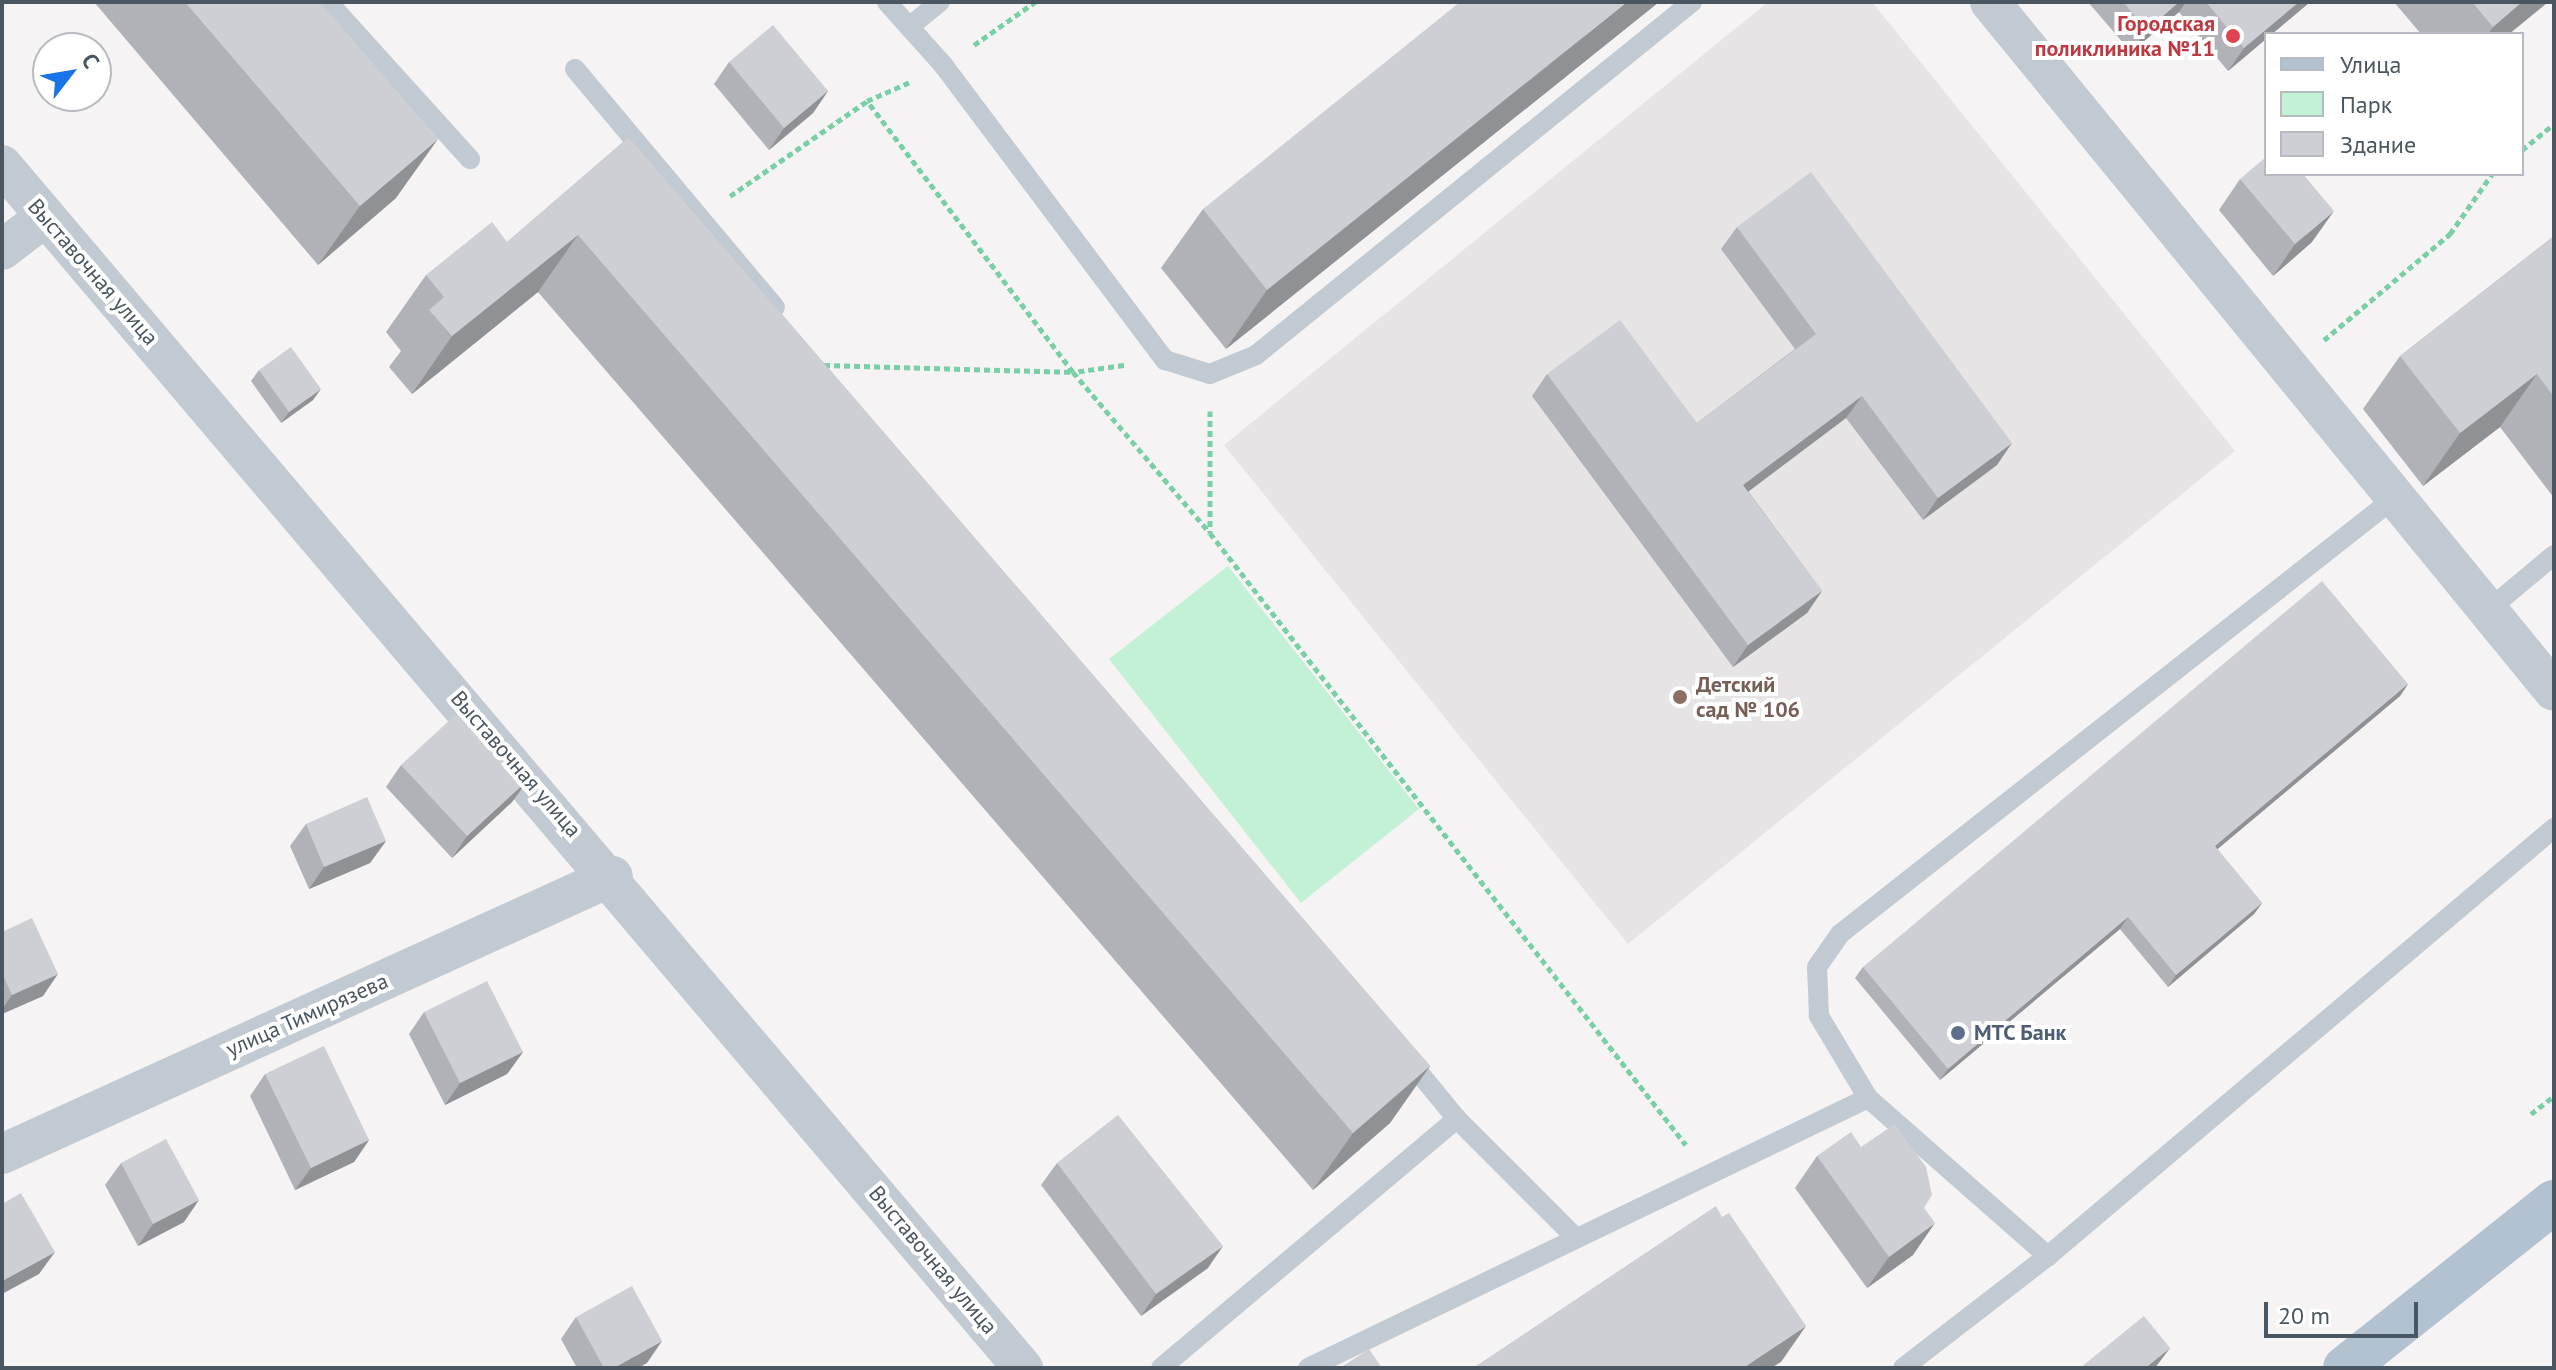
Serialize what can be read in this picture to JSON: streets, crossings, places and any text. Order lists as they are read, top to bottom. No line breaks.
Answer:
{"streets":{"street":["Выставочная улица","улица Тимирязева"]},"crossings":[["Выставочная улица","улица Тимирязева"]],"places":["Городская поликлиника №11","Детский сад № 106","МТС Банк"],"legend":["Улица","Парк","Здание"],"scale_bar":"20 m","north":"top right"}
